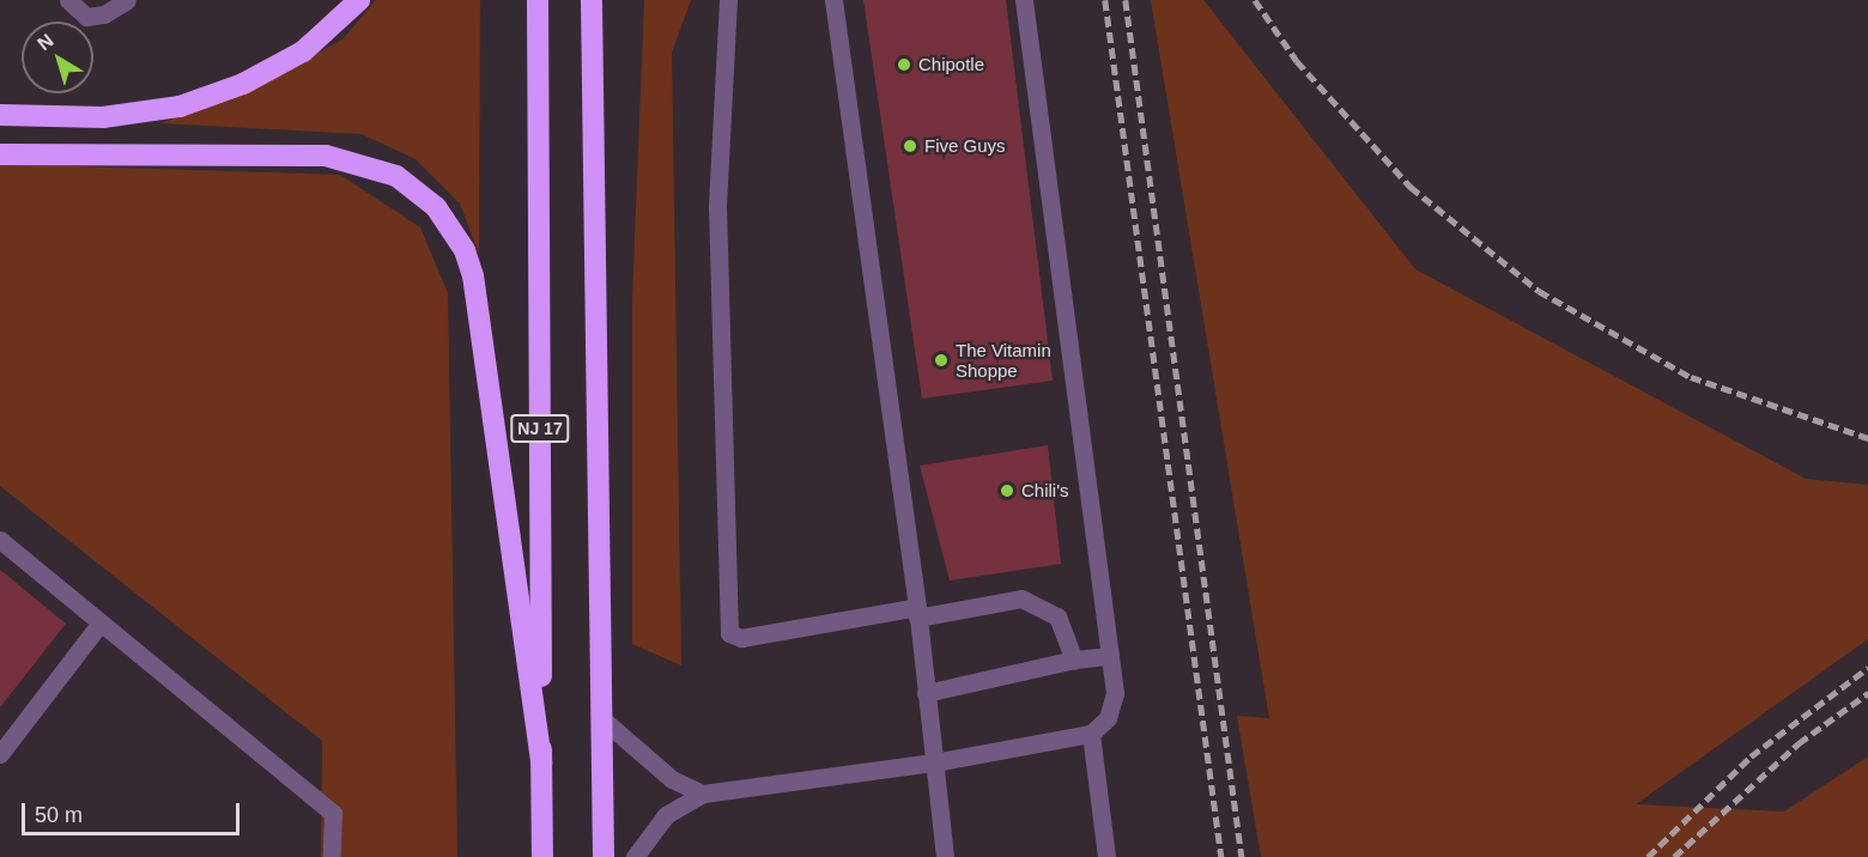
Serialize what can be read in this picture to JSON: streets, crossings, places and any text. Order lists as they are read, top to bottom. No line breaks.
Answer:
{"streets":{"highway":["NJ 17"]},"places":["Chipotle","Five Guys","The Vitamin Shoppe","Chili's"],"scale_bar":"50 m","north":"top left"}
